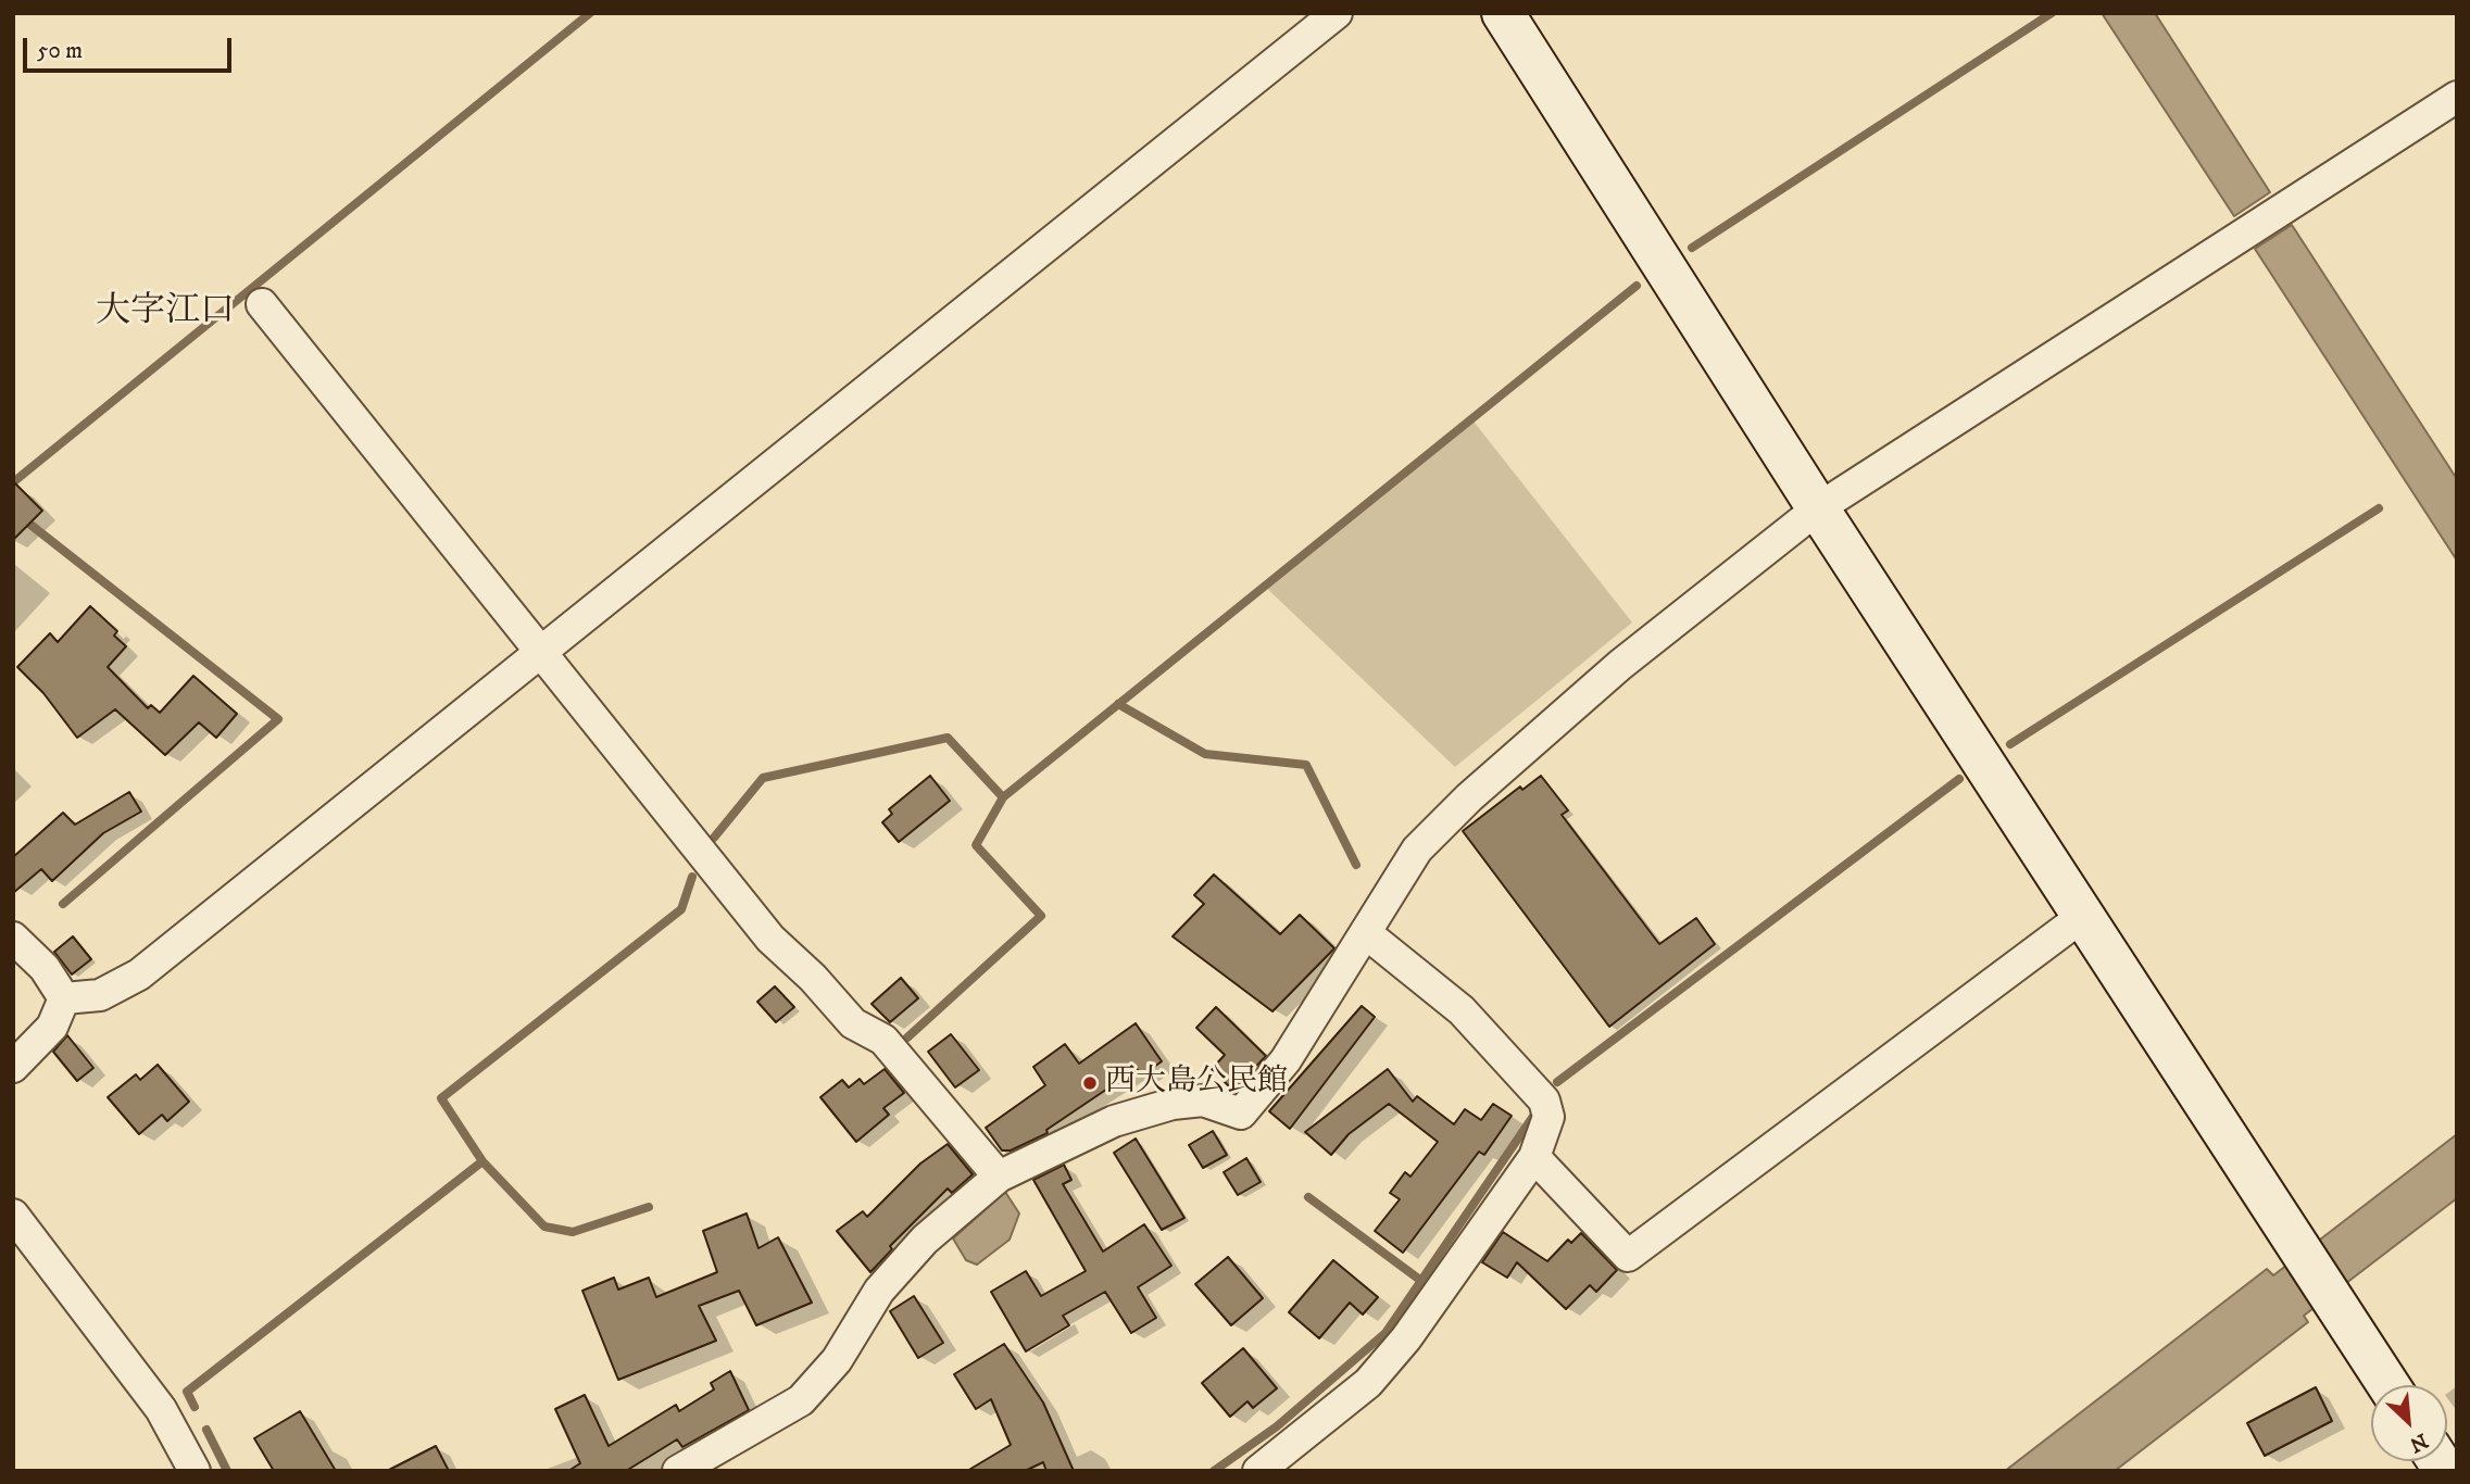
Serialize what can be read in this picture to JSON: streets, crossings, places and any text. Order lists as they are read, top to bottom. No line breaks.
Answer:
{"districts":["大字江口"],"places":["西大島公民館"],"scale_bar":"50 m","north":"bottom right"}
